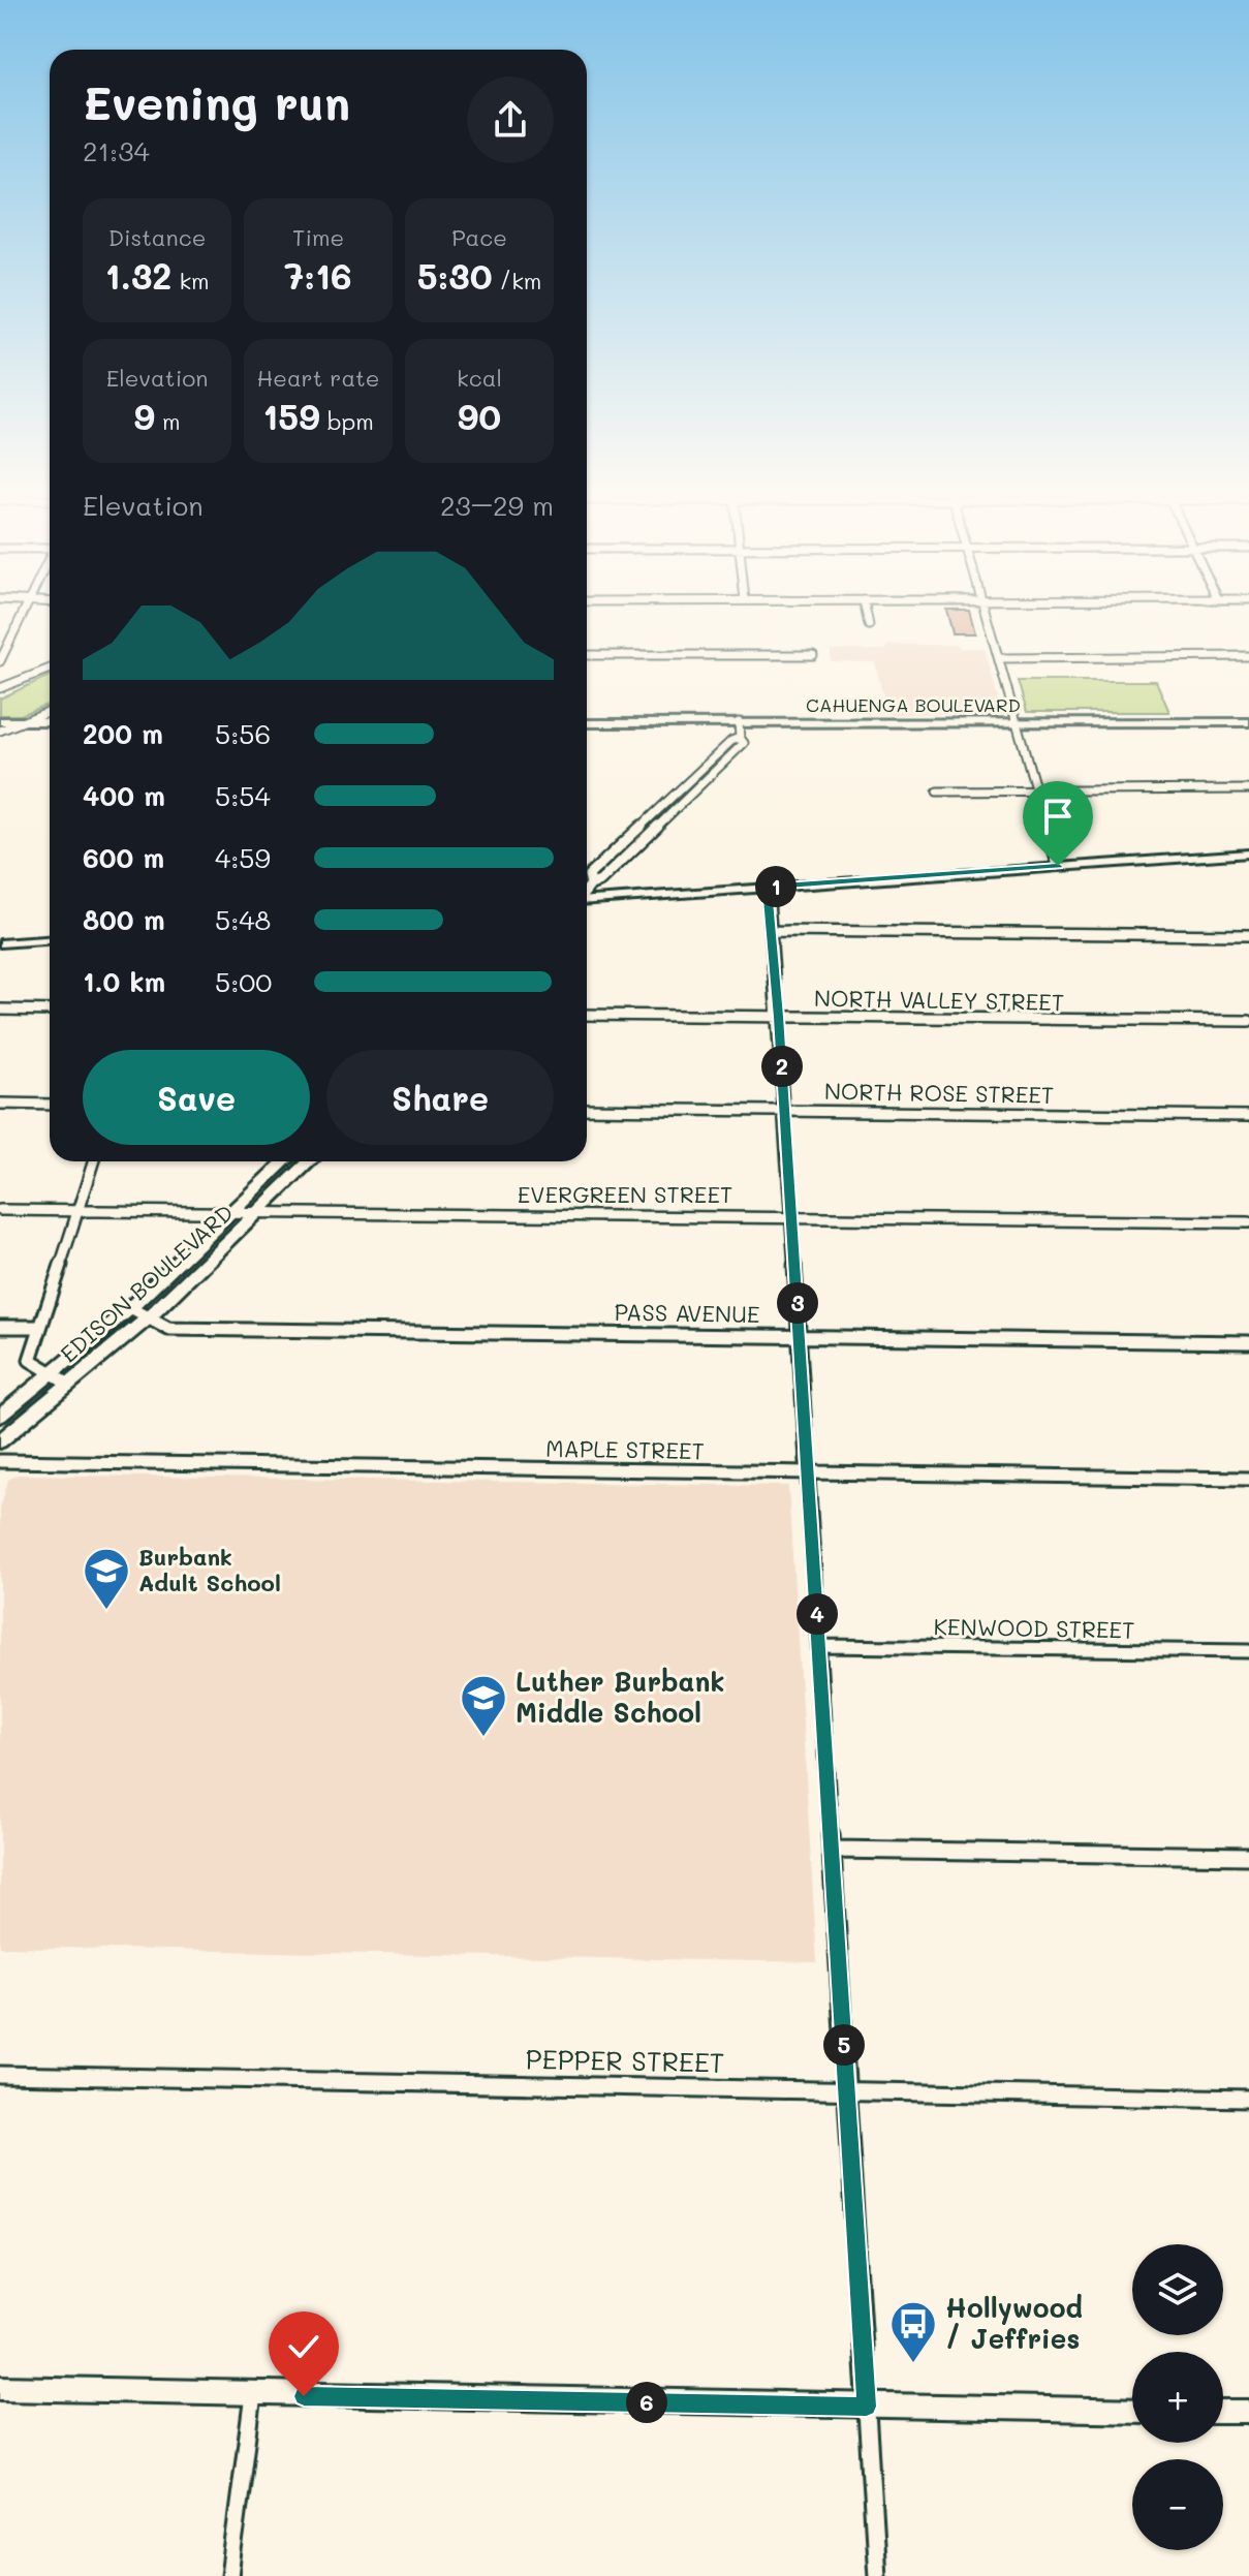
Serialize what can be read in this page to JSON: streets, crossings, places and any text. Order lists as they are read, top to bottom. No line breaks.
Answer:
{"streets":{"main road":["CAHUENGA BOULEVARD","EDISON BOULEVARD"],"street":["NORTH VALLEY STREET","NORTH ROSE STREET","EVERGREEN STREET","PASS AVENUE","MAPLE STREET","KENWOOD STREET","PEPPER STREET"]},"crossings":[["EVERGREEN STREET","EDISON BOULEVARD"],["EDISON BOULEVARD","PASS AVENUE"]],"places":{"school or university":["Burbank Adult School","Luther Burbank Middle School"],"bus stop":["Hollywood / Jeffries"]},"page":{"heading":["Evening run","21:34"],"stats":[["Distance","1.32 km"],["Time","7:16"],["Pace","5:30 /km"],["Elevation","9 m"],["Heart rate","159 bpm"],["kcal","90"]],"chart":["Elevation","23–29 m"],"list":[{"name":"200 m","note":"5:56"},{"name":"400 m","note":"5:54"},{"name":"600 m","note":"4:59"},{"name":"800 m","note":"5:48"},{"name":"1.0 km","note":"5:00"}],"pins":["1","2","3","4","5","6"],"buttons":["Save","Share"],"map_buttons":["+","−"]}}
